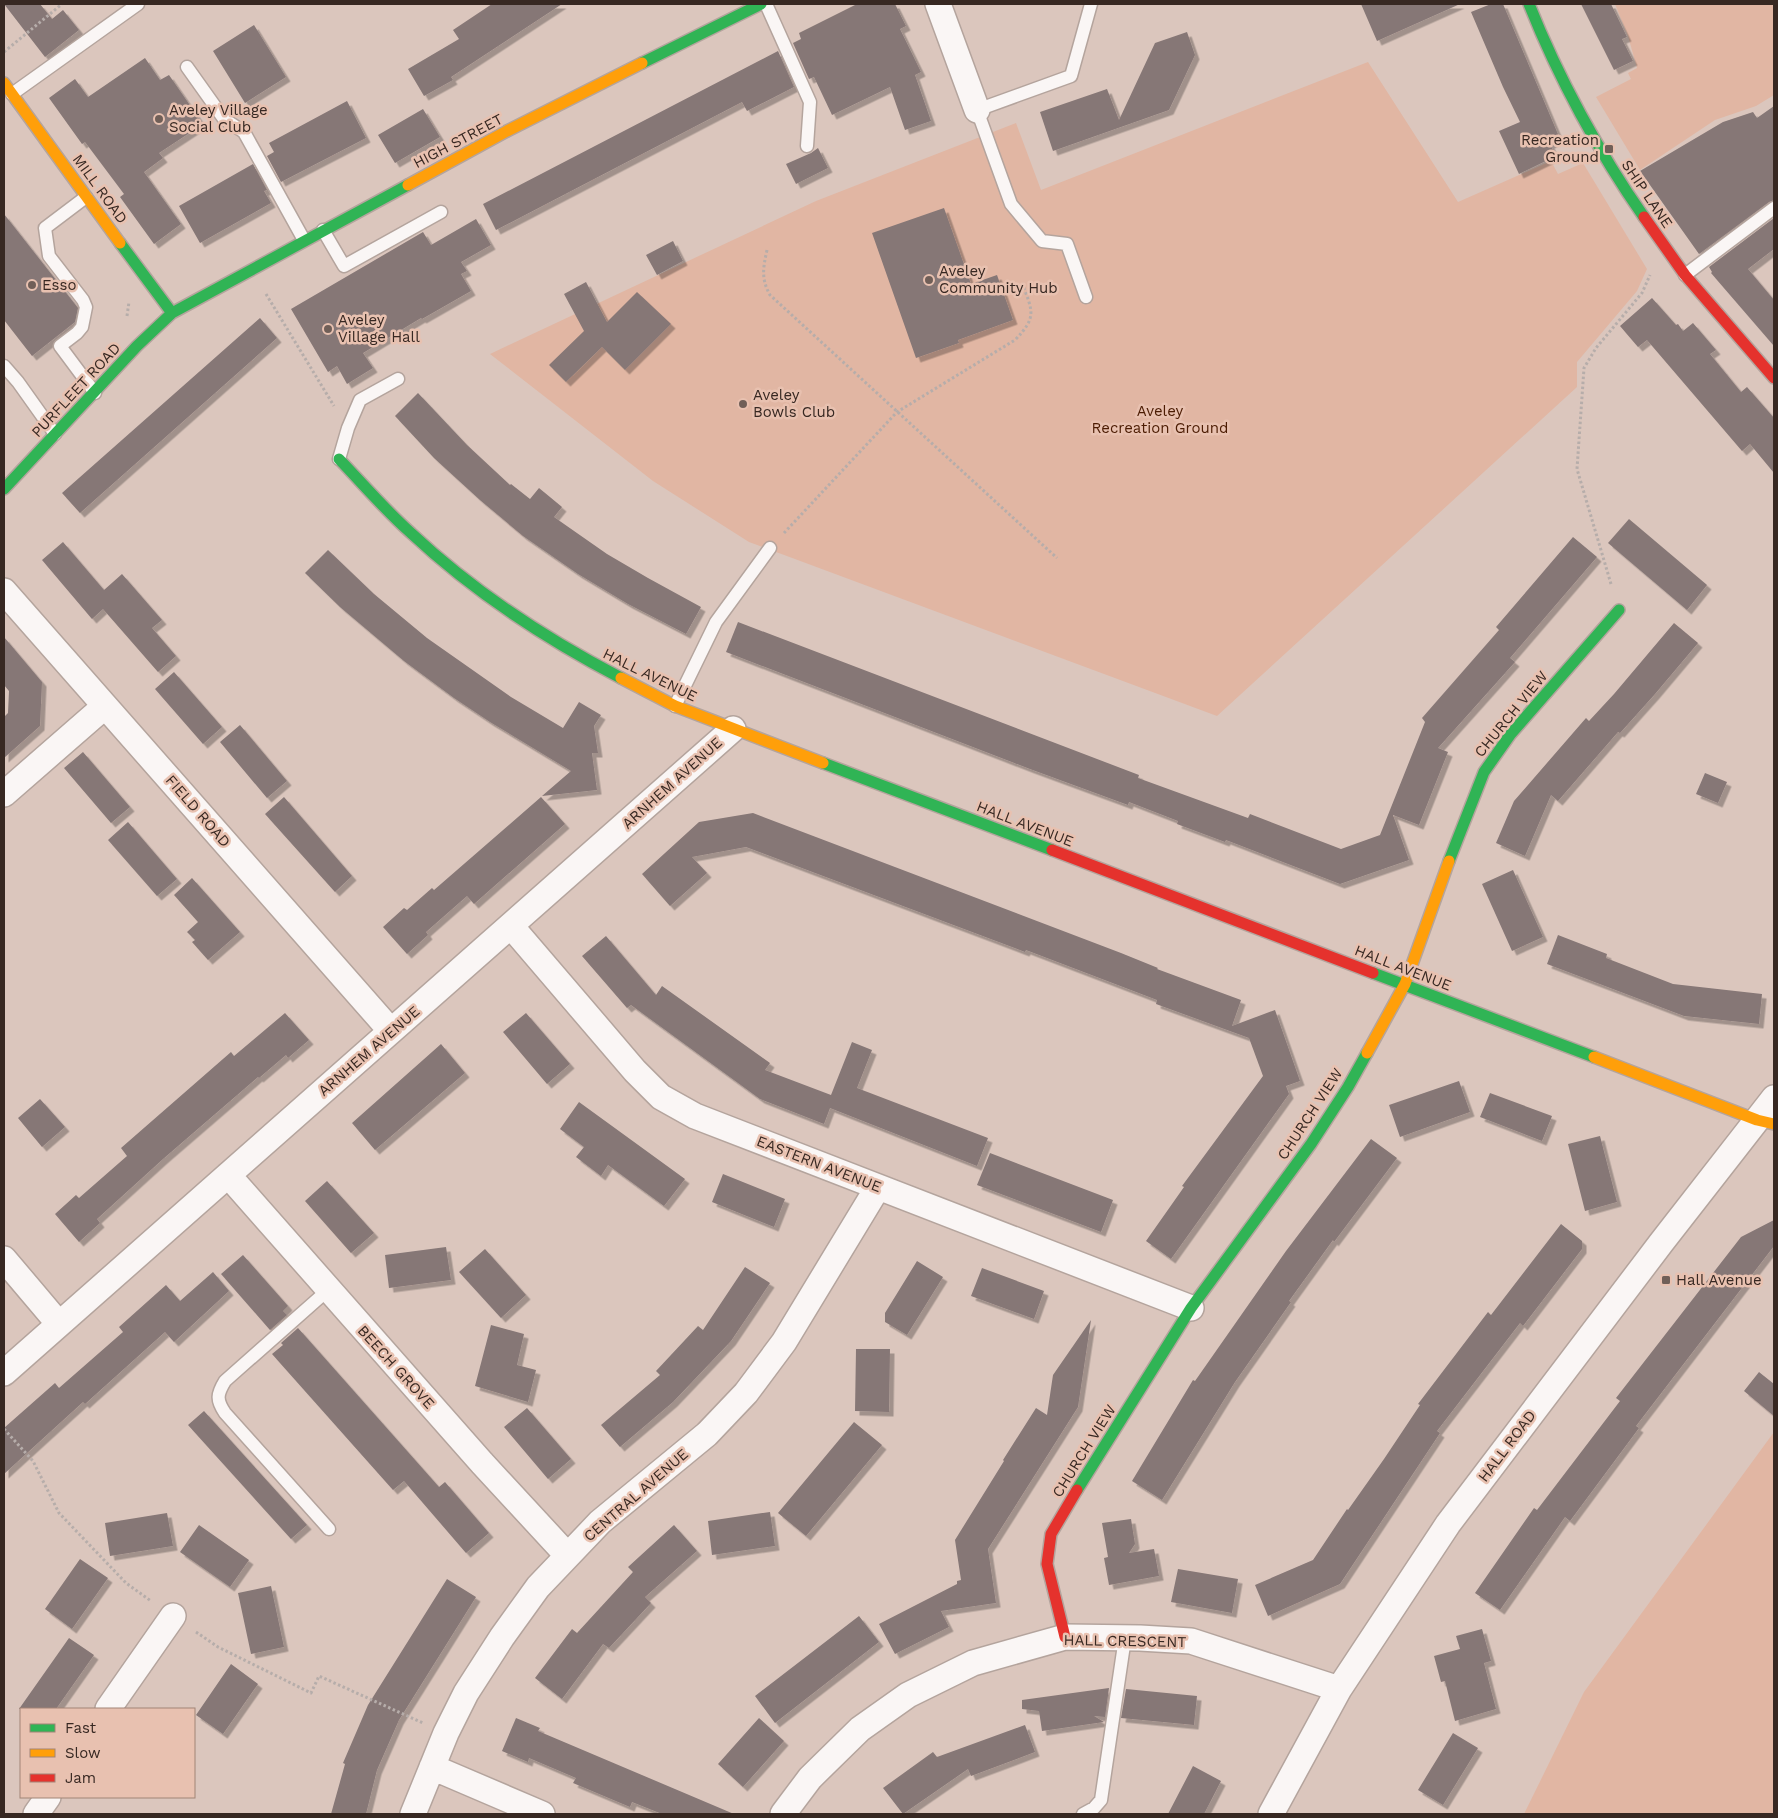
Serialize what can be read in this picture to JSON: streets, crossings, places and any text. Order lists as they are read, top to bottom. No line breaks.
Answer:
{"streets":{"street":["HIGH STREET","MILL ROAD","SHIP LANE","PURFLEET ROAD","HALL AVENUE","CHURCH VIEW","ARNHEM AVENUE","FIELD ROAD","EASTERN AVENUE","BEECH GROVE","HALL ROAD","CENTRAL AVENUE","HALL CRESCENT"]},"crossings":[["HIGH STREET","MILL ROAD"],["HIGH STREET","PURFLEET ROAD"],["MILL ROAD","PURFLEET ROAD"],["HALL AVENUE","CHURCH VIEW"],["HALL AVENUE","ARNHEM AVENUE"],["HALL AVENUE","HALL ROAD"],["CHURCH VIEW","EASTERN AVENUE"],["CHURCH VIEW","HALL CRESCENT"],["ARNHEM AVENUE","FIELD ROAD"],["ARNHEM AVENUE","EASTERN AVENUE"],["ARNHEM AVENUE","BEECH GROVE"],["EASTERN AVENUE","CENTRAL AVENUE"],["BEECH GROVE","CENTRAL AVENUE"],["HALL ROAD","HALL CRESCENT"]],"parks":["Aveley Recreation Ground"],"places":{"other":["Aveley Village Social Club","Aveley Community Hub","Esso","Aveley Village Hall","Aveley Bowls Club"],"transit":["Recreation Ground","Hall Avenue"]},"legend":["Fast","Slow","Jam"]}
